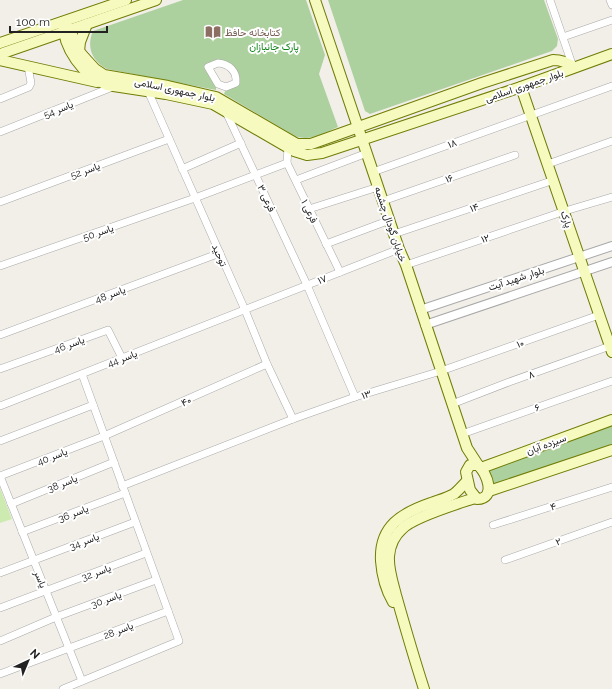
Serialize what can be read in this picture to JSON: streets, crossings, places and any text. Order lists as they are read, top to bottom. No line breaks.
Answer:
{"streets":{"main road":["بلوار جمهوری اسلامی","پارک","خیابان گودال چشمه","سیزده آبان"],"street":["یاسر 54","۱۸","یاسر 52","۱۶","فرعی ۳","۱۴","فرعی ۱","یاسر 50","۱۲","توحید","بلوار شهید آیت","۱۷","یاسر 48","۱۰","یاسر 46","یاسر 44","۸","۱۳","۴۰","۶","یاسر 40","یاسر 38","۴","یاسر 36","یاسر 34","۲","یاسر 32","یاسر","یاسر 30","یاسر 28"]},"crossings":[["بلوار جمهوری اسلامی","یاسر 54"],["بلوار جمهوری اسلامی","فرعی ۳"],["بلوار جمهوری اسلامی","پارک"],["بلوار جمهوری اسلامی","خیابان گودال چشمه"],["بلوار جمهوری اسلامی","توحید"],["۱۸","پارک"],["۱۸","خیابان گودال چشمه"],["یاسر 52","توحید"],["۱۶","خیابان گودال چشمه"],["فرعی ۳","یاسر 50"],["فرعی ۳","۱۷"],["فرعی ۳","۱۳"],["۱۴","پارک"],["۱۴","خیابان گودال چشمه"],["فرعی ۱","یاسر 50"],["فرعی ۱","۱۷"],["پارک","۱۲"],["پارک","بلوار شهید آیت"],["پارک","۱۰"],["پارک","۸"],["خیابان گودال چشمه","۱۲"],["خیابان گودال چشمه","بلوار شهید آیت"],["خیابان گودال چشمه","۱۷"],["خیابان گودال چشمه","۱۰"],["خیابان گودال چشمه","۸"],["خیابان گودال چشمه","۱۳"],["خیابان گودال چشمه","۶"],["یاسر 50","توحید"],["توحید","۱۷"],["توحید","یاسر 48"],["توحید","یاسر 44"],["توحید","۱۳"],["توحید","۴۰"],["۱۷","یاسر 44"],["۱۰","۱۳"],["یاسر 46","یاسر 44"],["۱۳","یاسر 36"],["۴۰","یاسر 40"],["یاسر 40","یاسر"],["یاسر 38","یاسر"],["یاسر 36","یاسر"],["یاسر 34","یاسر"],["یاسر 32","یاسر"],["یاسر","یاسر 30"],["یاسر","یاسر 28"]],"parks":["پارک جانبازان"],"places":{"library":["کتابخانه حافظ"]},"scale_bar":"100 m","north":"top right"}
